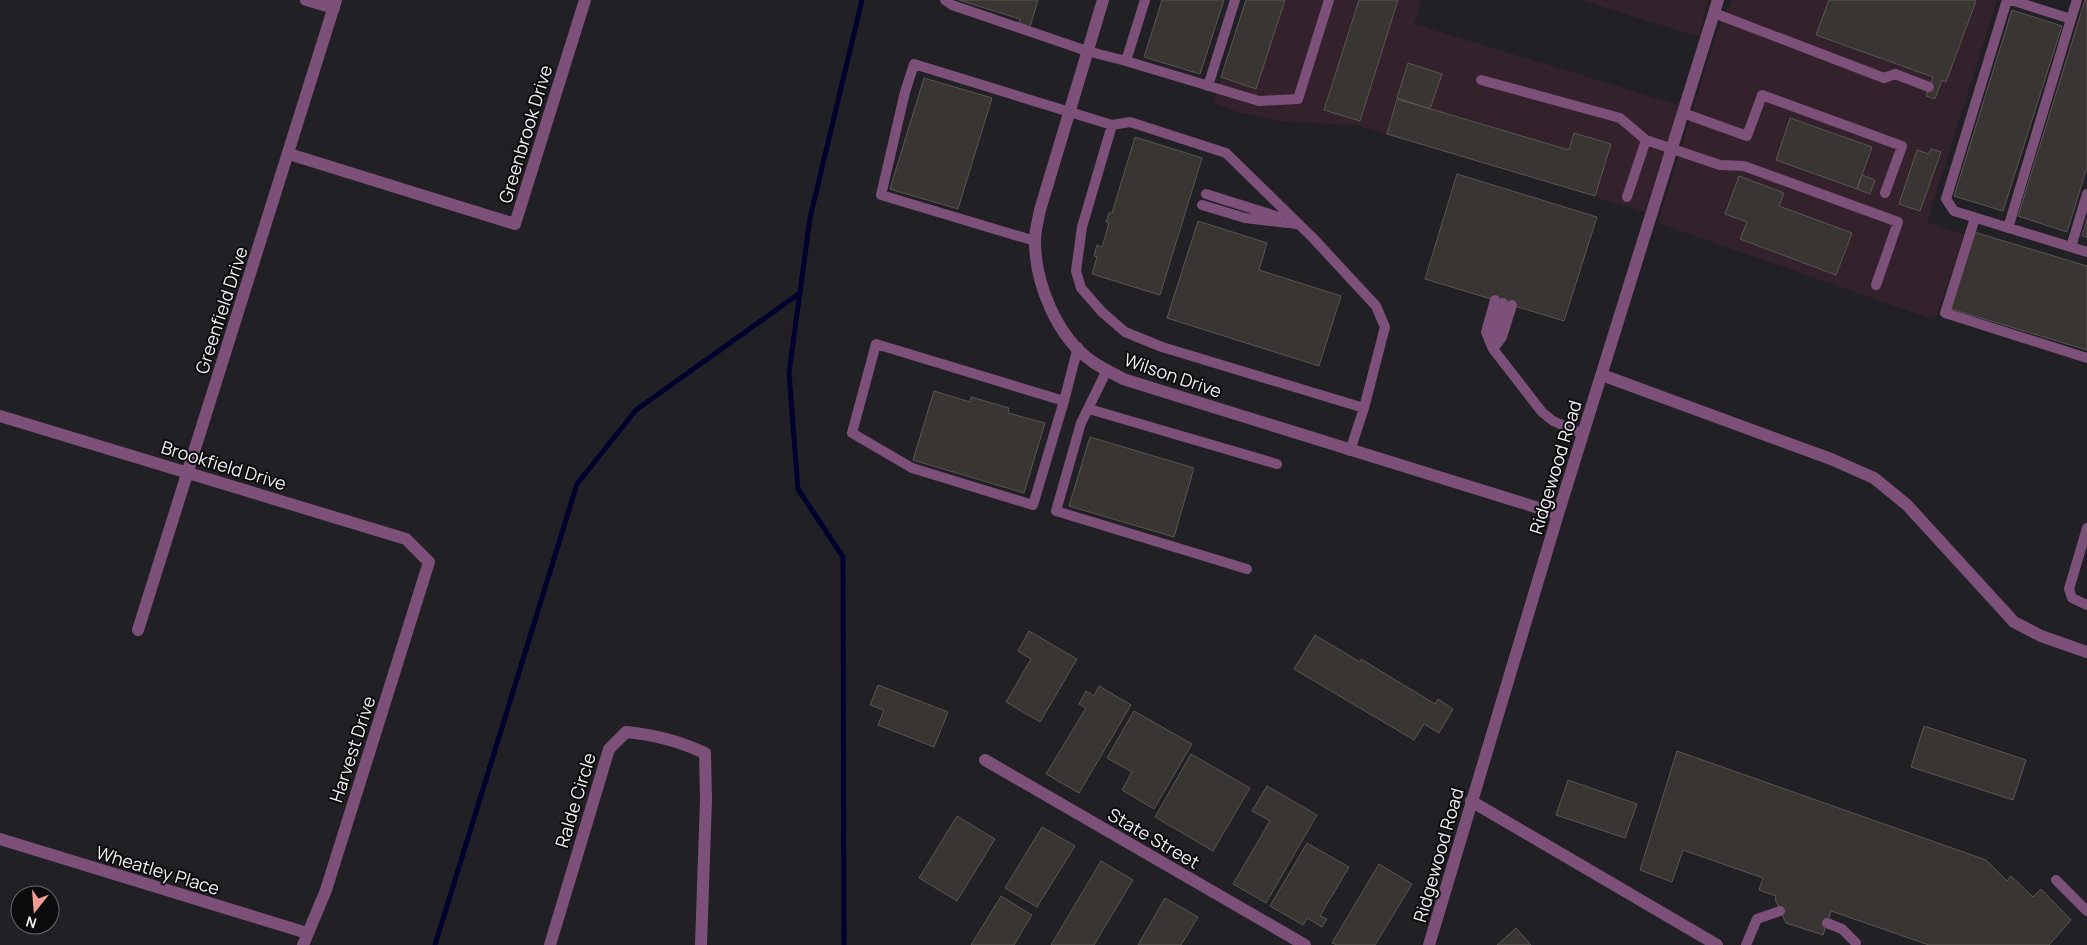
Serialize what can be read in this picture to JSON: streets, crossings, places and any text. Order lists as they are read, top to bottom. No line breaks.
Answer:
{"streets":{"street":["Greenbrook Drive","Greenfield Drive","Wilson Drive","Brookfield Drive","Ridgewood Road","Harvest Drive","Ralde Circle","State Street","Wheatley Place"]},"crossings":[["Greenbrook Drive","Greenfield Drive"],["Greenfield Drive","Brookfield Drive"],["Wilson Drive","Ridgewood Road"],["Brookfield Drive","Harvest Drive"],["Harvest Drive","Wheatley Place"]],"north":"bottom"}
